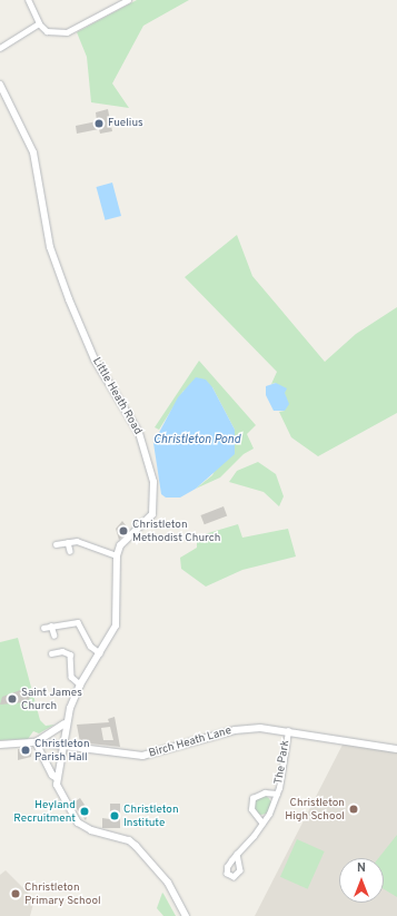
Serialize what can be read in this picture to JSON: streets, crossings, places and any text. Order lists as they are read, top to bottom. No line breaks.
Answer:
{"streets":{"street":["Little Heath Road","Birch Heath Lane","The Park"]},"crossings":[["Birch Heath Lane","The Park"]],"water":["Christleton Pond"],"places":["Fuelius","Christleton Methodist Church","Saint James Church","Christleton Parish Hall","Christleton High School","Heyland Recruitment","Christleton Institute","Christleton Primary School"],"north":"top"}
